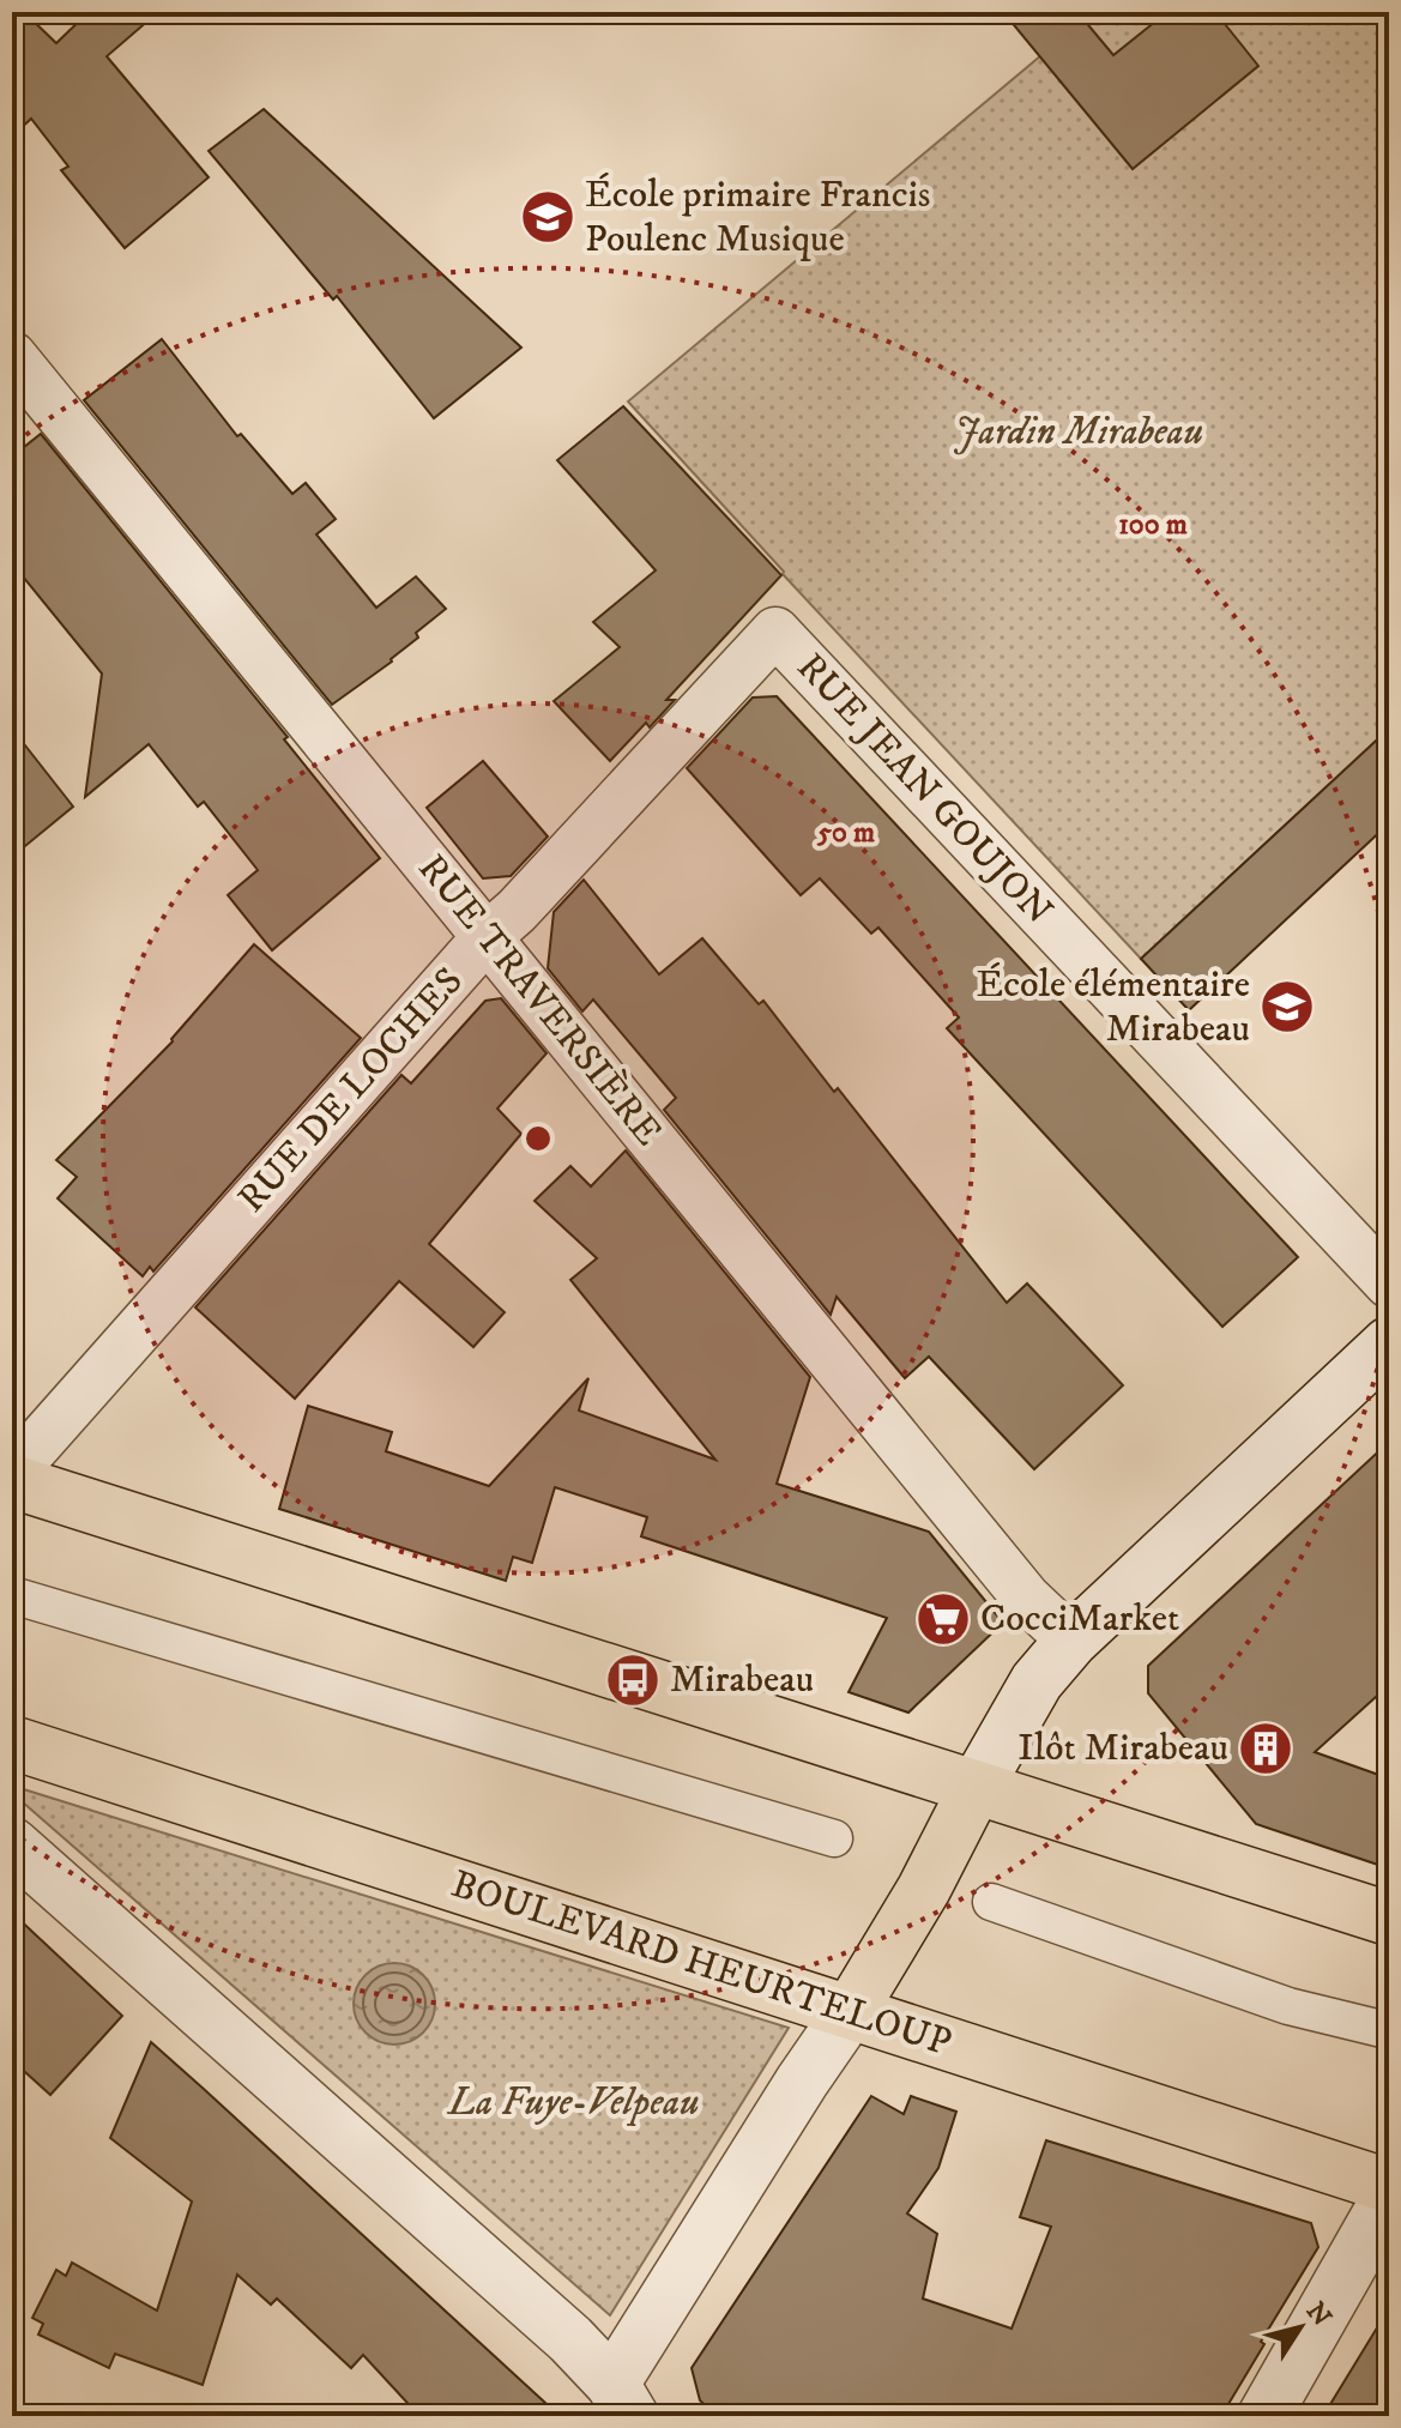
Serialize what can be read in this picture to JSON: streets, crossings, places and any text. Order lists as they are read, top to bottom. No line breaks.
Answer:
{"streets":{"main road":["BOULEVARD HEURTELOUP"],"street":["RUE JEAN GOUJON","RUE TRAVERSIÈRE","RUE DE LOCHES"]},"crossings":[["RUE JEAN GOUJON","RUE DE LOCHES"],["RUE TRAVERSIÈRE","RUE DE LOCHES"]],"parks":["Jardin Mirabeau","La Fuye-Velpeau"],"places":{"school or university":["École primaire Francis Poulenc Musique","École élémentaire Mirabeau"],"supermarket":["CocciMarket"],"bus stop":["Mirabeau"],"building":["Ilôt Mirabeau"]},"north":"top right","rings":["100 m","50 m"]}
